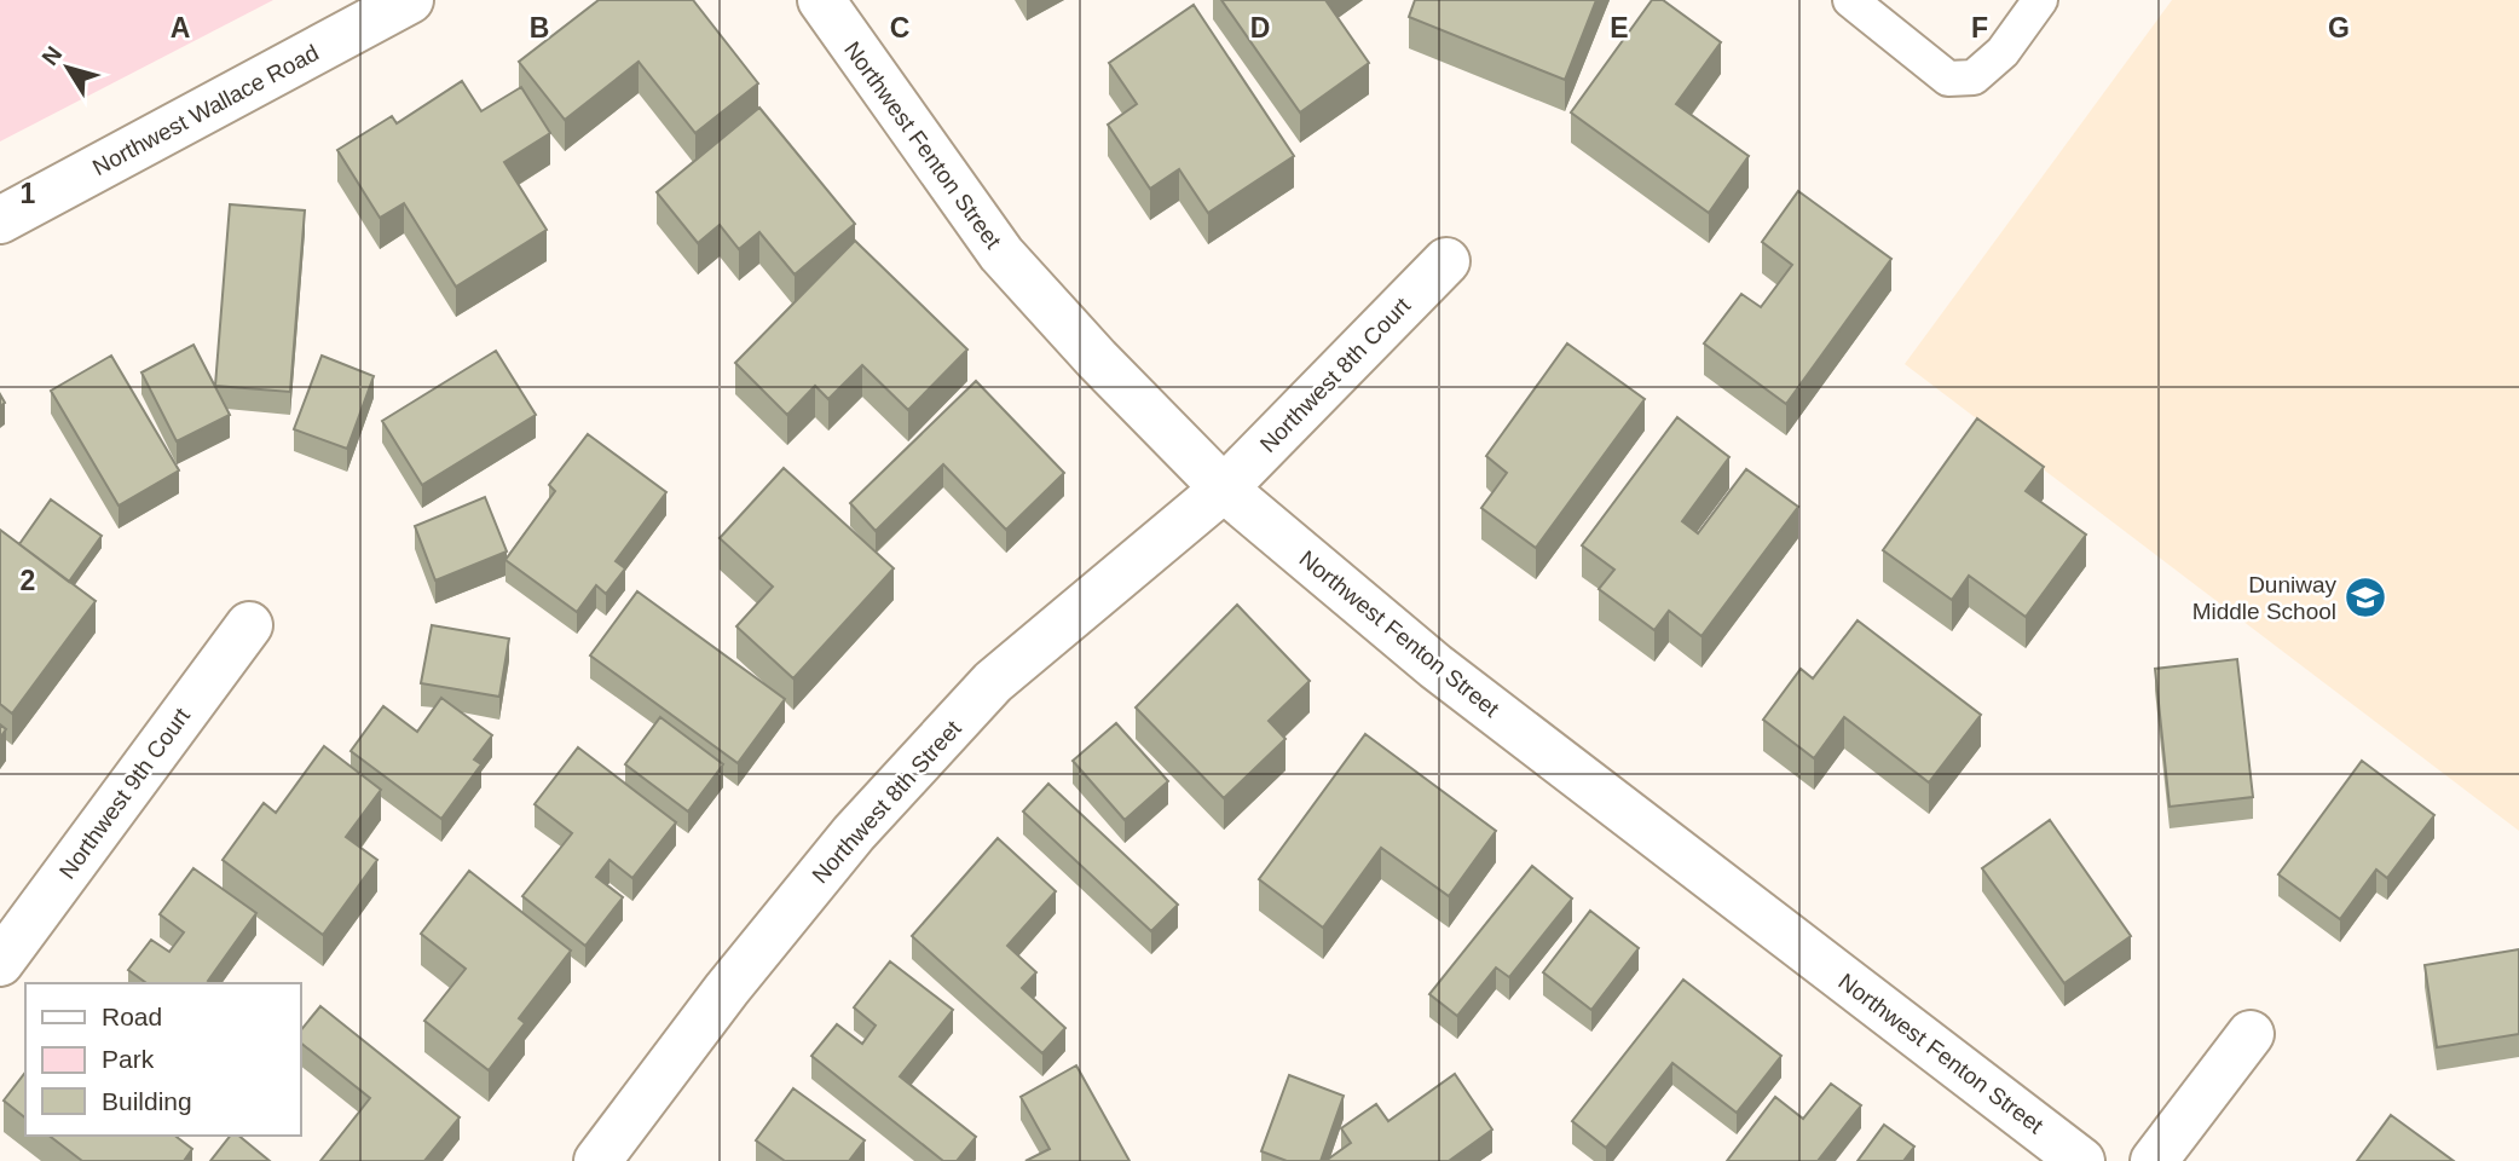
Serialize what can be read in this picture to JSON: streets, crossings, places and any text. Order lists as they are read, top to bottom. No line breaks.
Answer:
{"streets":{"street":["Northwest Wallace Road","Northwest Fenton Street","Northwest 8th Court","Northwest 9th Court","Northwest 8th Street"]},"crossings":[["Northwest Fenton Street","Northwest 8th Court"],["Northwest Fenton Street","Northwest 8th Street"],["Northwest 8th Court","Northwest 8th Street"]],"places":{"school or university":["Duniway Middle School"]},"legend":["Road","Park","Building"],"north":"top left","grid":{"columns":["A","B","C","D","E","F","G"],"rows":["1","2"]}}
